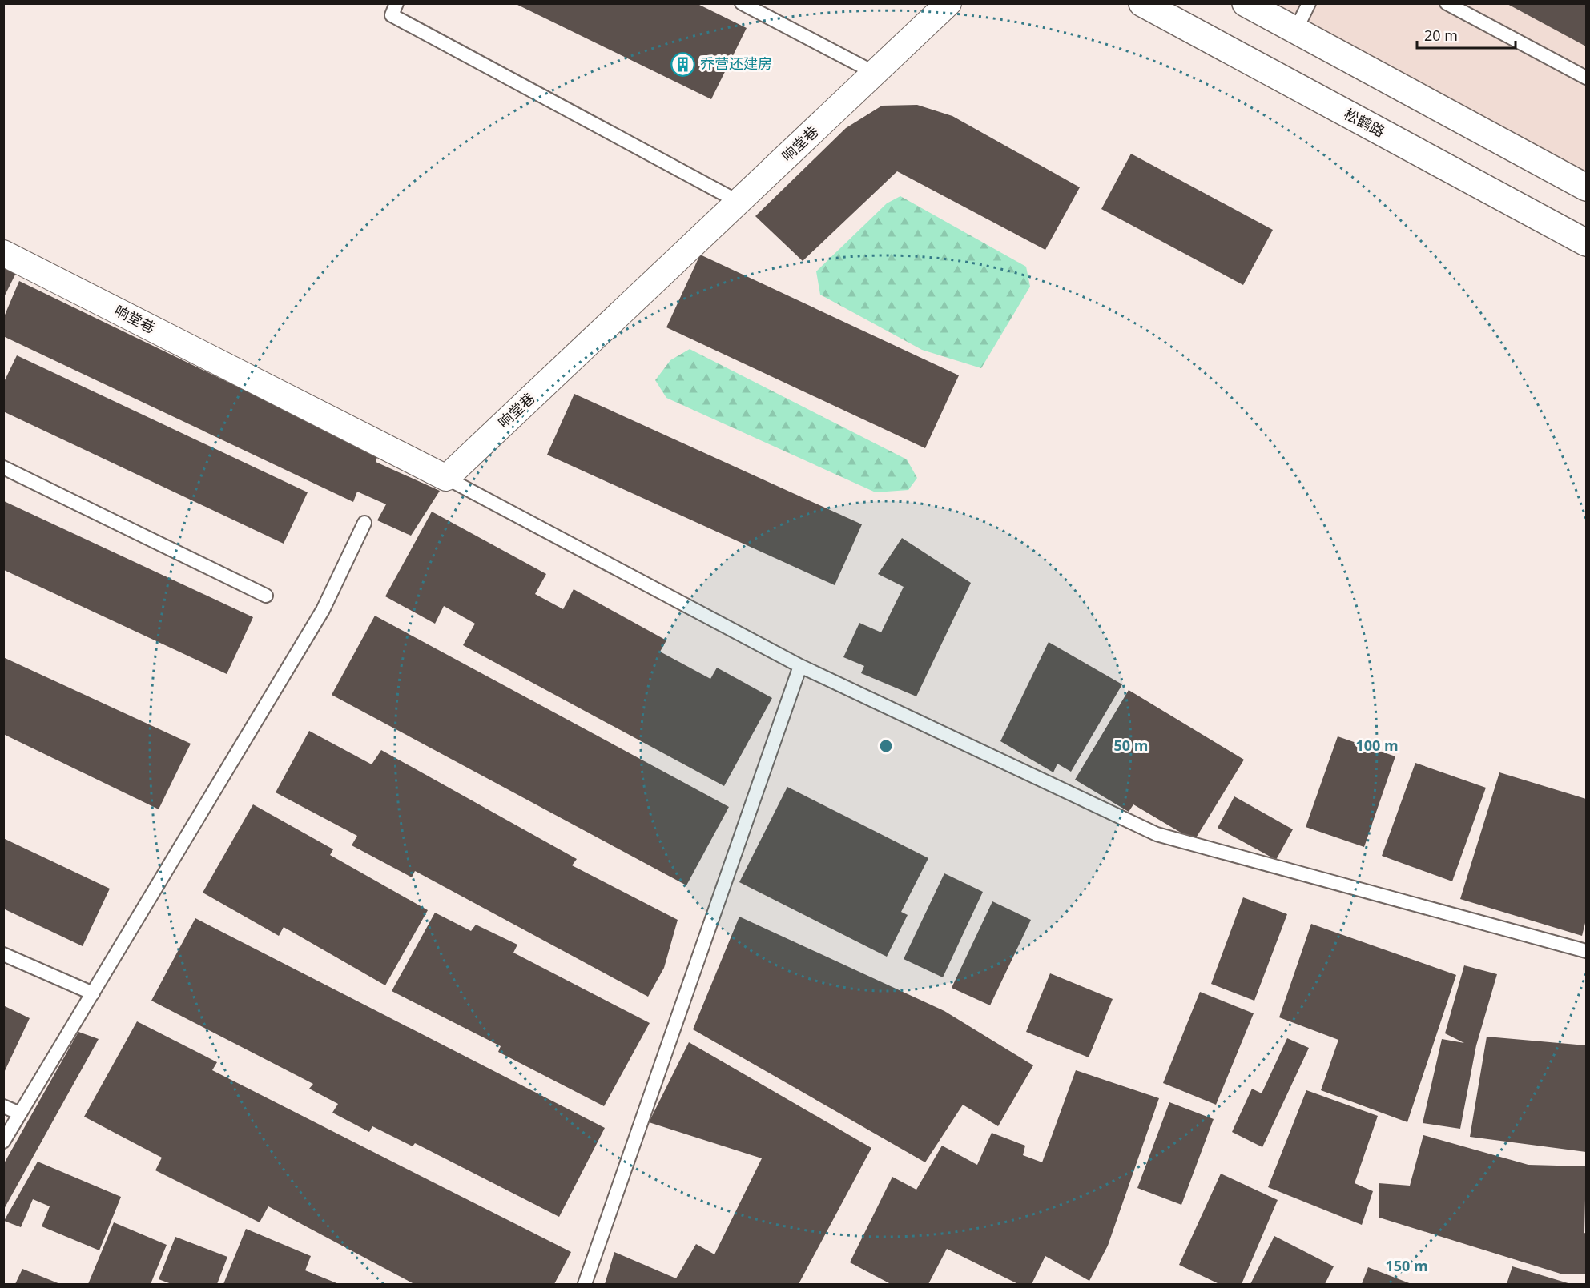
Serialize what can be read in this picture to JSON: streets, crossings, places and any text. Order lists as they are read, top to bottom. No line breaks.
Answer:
{"streets":{"main road":["松鹤路"],"street":["响堂巷"]},"places":{"building":["乔营还建房"]},"scale_bar":"20 m","rings":["50 m","100 m","150 m"]}
